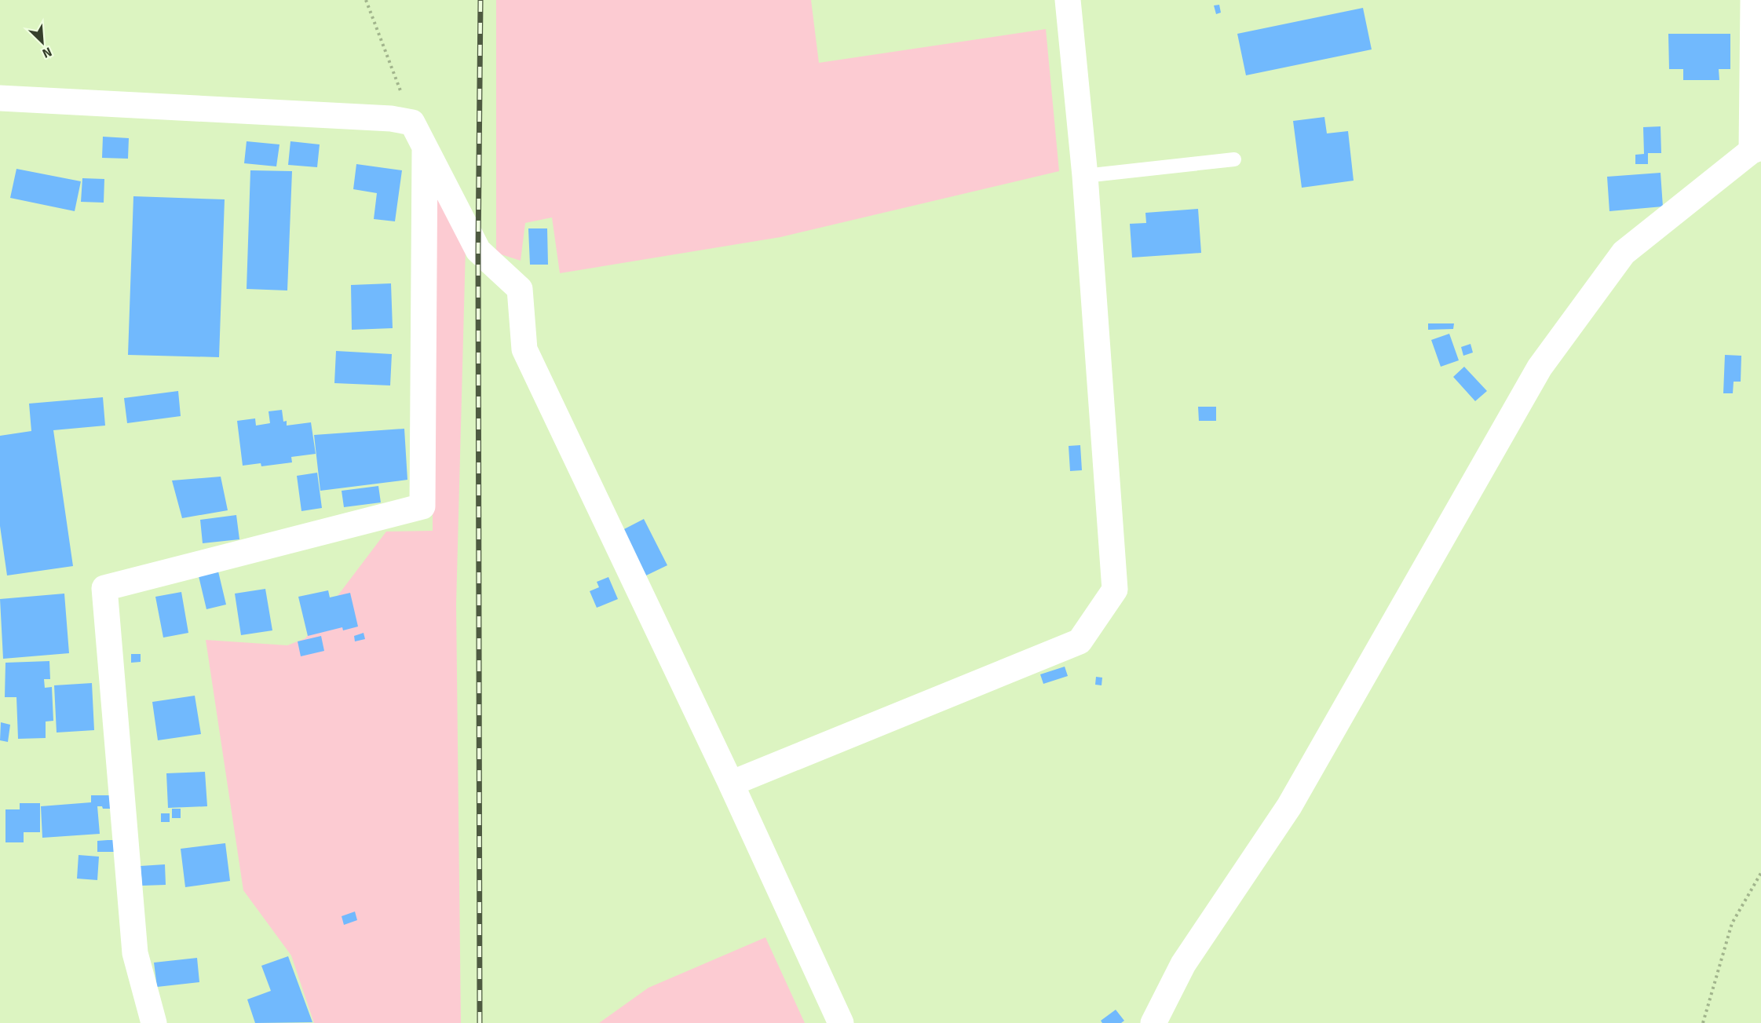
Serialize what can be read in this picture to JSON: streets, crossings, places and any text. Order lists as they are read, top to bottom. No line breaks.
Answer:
{"north":"bottom right"}
